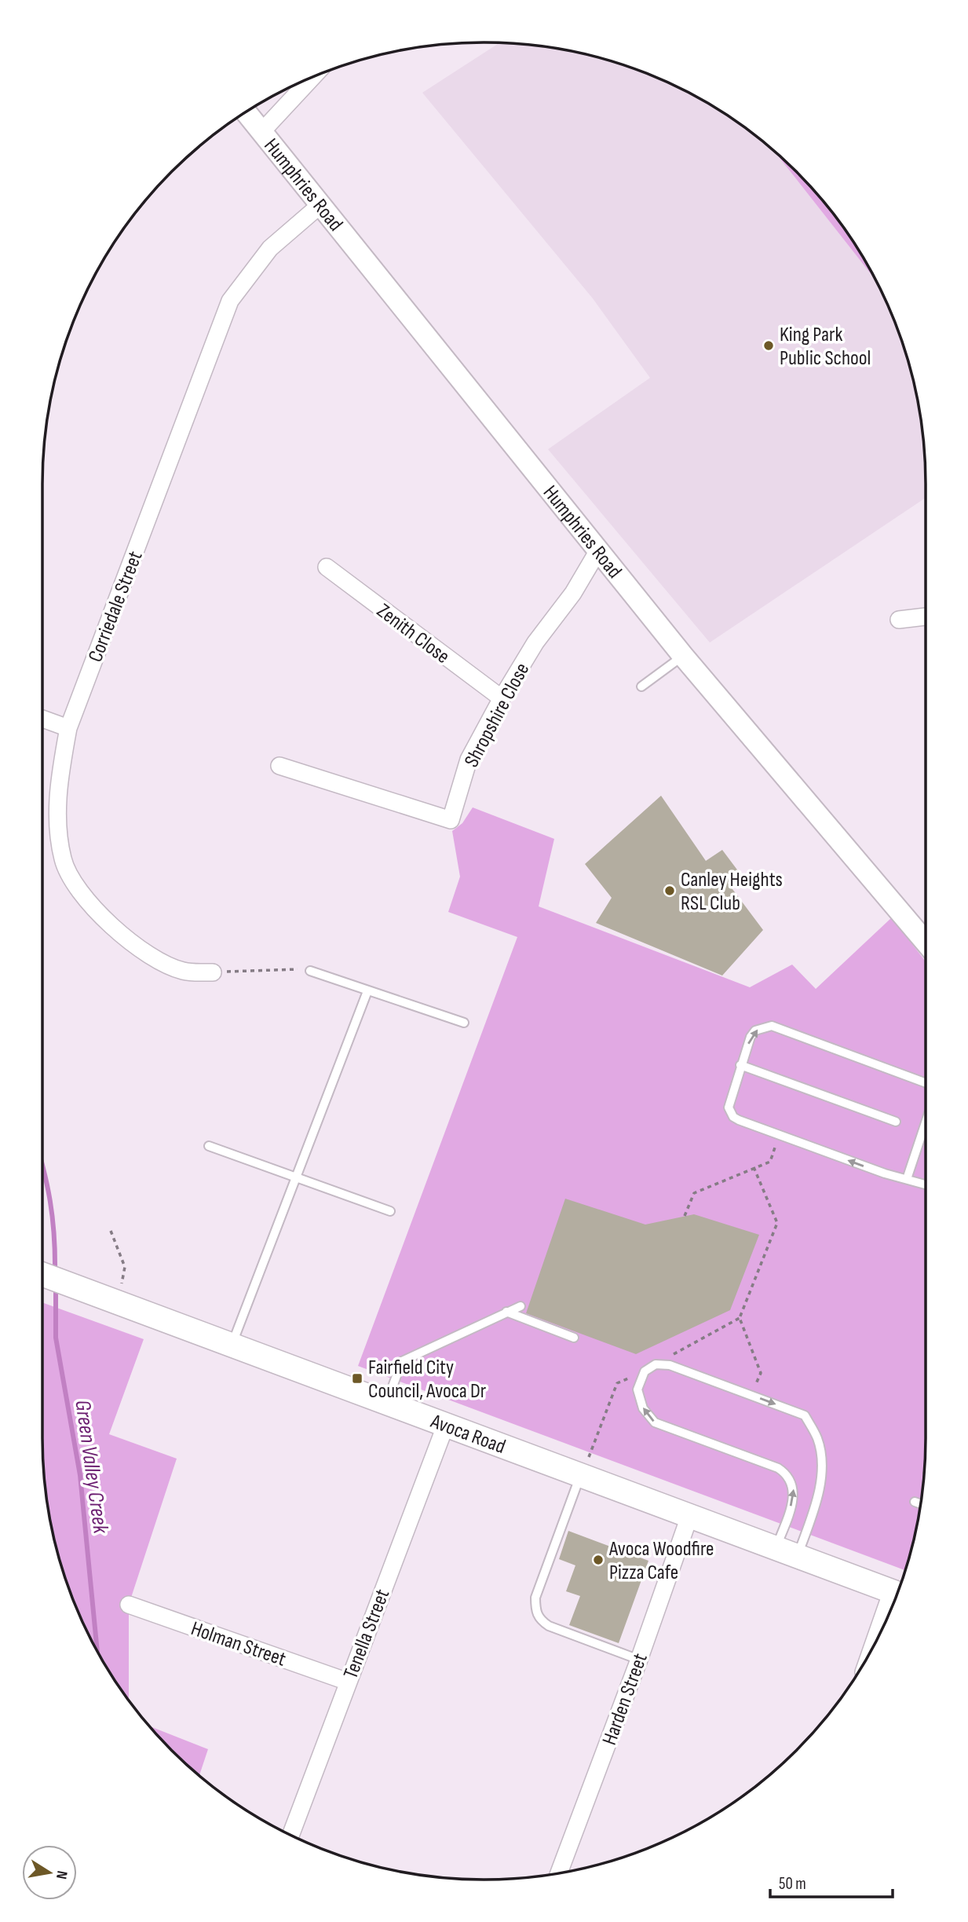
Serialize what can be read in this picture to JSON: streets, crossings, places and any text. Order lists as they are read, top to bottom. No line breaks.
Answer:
{"streets":{"main road":["Avoca Road"],"street":["Humphries Road","Corriedale Street","Zenith Close","Shropshire Close","Tenella Street","Holman Street","Harden Street"]},"crossings":[["Humphries Road","Corriedale Street"],["Humphries Road","Shropshire Close"],["Zenith Close","Shropshire Close"],["Avoca Road","Tenella Street"],["Avoca Road","Harden Street"],["Tenella Street","Holman Street"]],"water":["Green Valley Creek"],"places":{"other":["King Park Public School","Canley Heights RSL Club","Avoca Woodfire Pizza Cafe"],"transit":["Fairfield City Council, Avoca Dr"]},"scale_bar":"50 m","north":"right"}
